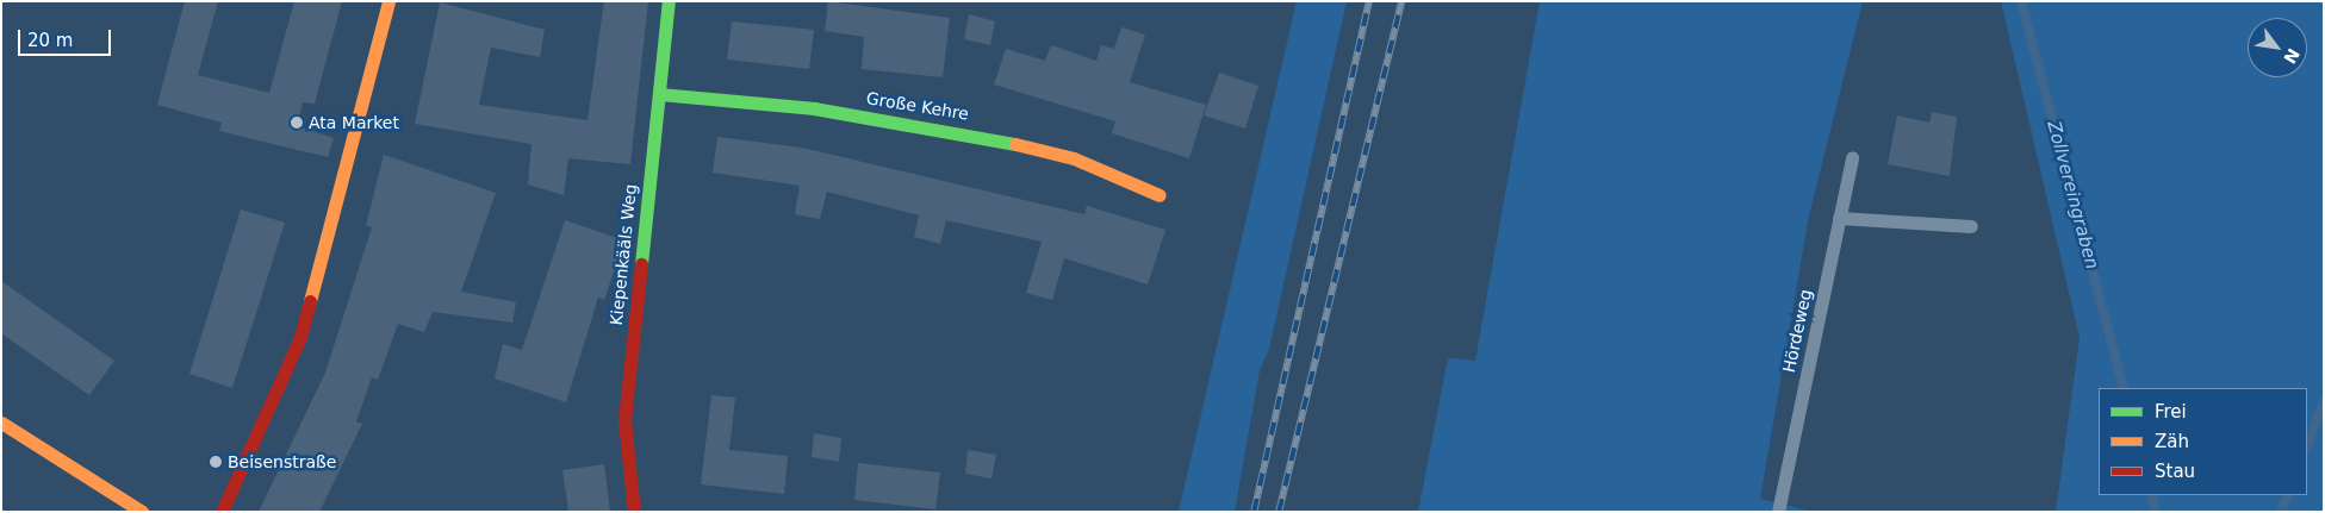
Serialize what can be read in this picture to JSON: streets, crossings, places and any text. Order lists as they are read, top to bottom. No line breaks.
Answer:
{"streets":{"street":["Große Kehre","Kiepenkääls Weg"],"lane":["Hördeweg"]},"crossings":[["Große Kehre","Kiepenkääls Weg"]],"water":["Zollvereingraben"],"places":["Ata Market","Beisenstraße"],"legend":["Frei","Zäh","Stau"],"scale_bar":"20 m","north":"bottom right"}
